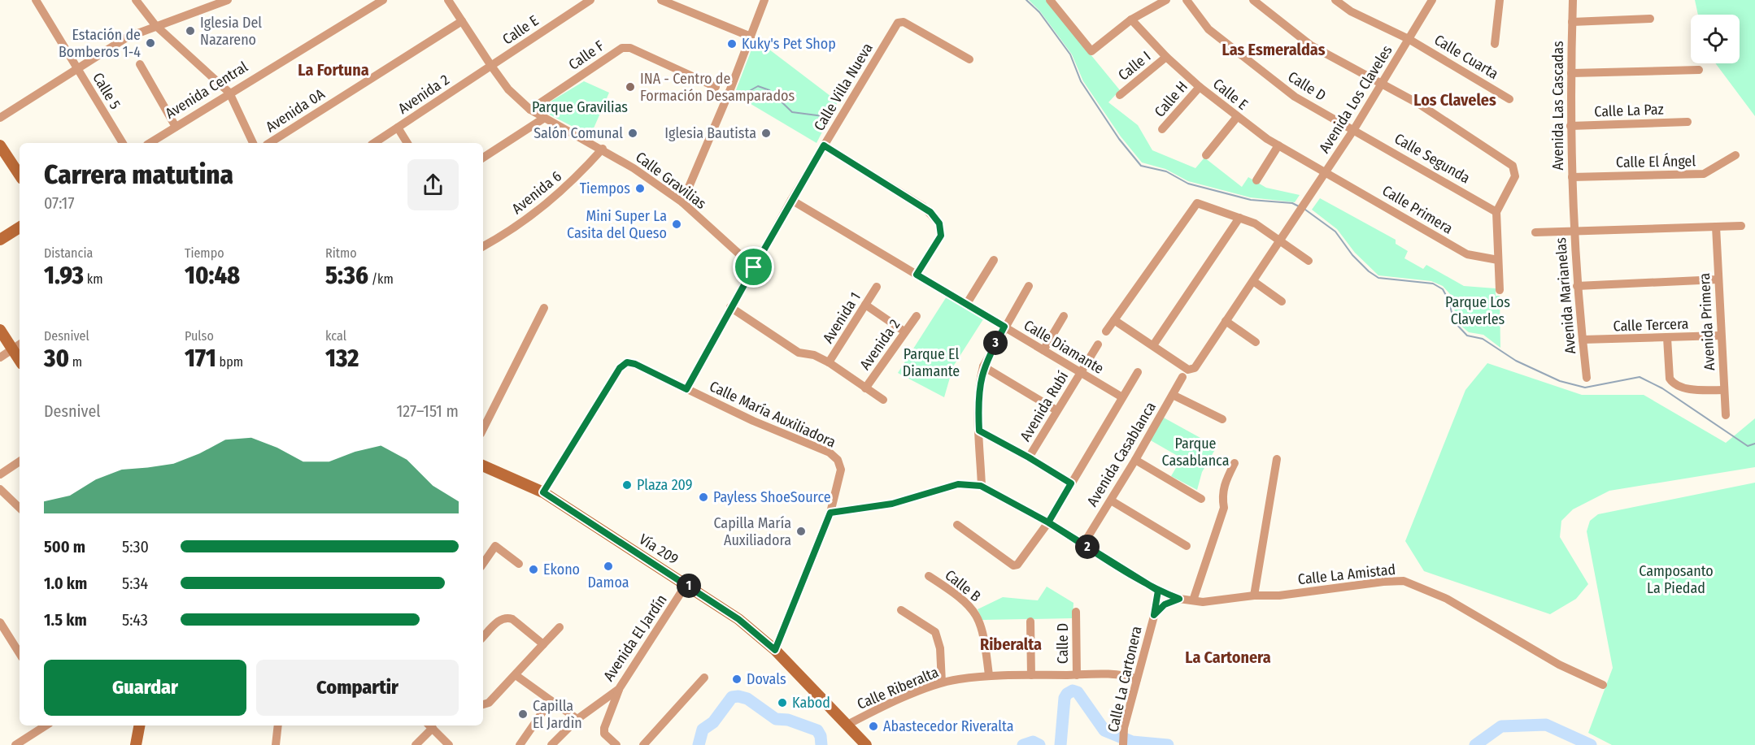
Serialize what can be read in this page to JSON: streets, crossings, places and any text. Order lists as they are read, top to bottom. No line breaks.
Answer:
{"streets":{"main road":["Vía 209"],"street":["Calle E","Calle F","Calle Cuarta","Calle I","Calle D","Calle Villa Nueva","Avenida Central","Calle 5","Avenida 2","Calle H","Avenida Los Claveles","Avenida Las Cascadas","Avenida 0A","Calle La Paz","Calle Segunda","Calle El Ángel","Calle Gravilias","Avenida 6","Calle Primera","Avenida Marianelas","Avenida 1","Avenida Primera","Calle Tercera","Calle Diamante","Avenida Rubí","Calle María Auxiliadora","Avenida Casablanca","Calle La Amistad","Calle B","Avenida El Jardín","Calle La Cartonera","Calle Riberalta"]},"crossings":[["Calle E","Calle I"],["Calle E","Avenida 2"],["Calle E","Calle H"],["Calle E","Avenida Los Claveles"],["Calle E","Calle Gravilias"],["Calle E","Calle Primera"],["Calle F","Calle Gravilias"],["Calle Cuarta","Avenida Los Claveles"],["Calle D","Avenida Los Claveles"],["Calle D","Calle Segunda"],["Calle D","Calle Riberalta"],["Calle Villa Nueva","Calle Gravilias"],["Calle Villa Nueva","Calle Diamante"],["Calle Villa Nueva","Calle María Auxiliadora"],["Avenida 2","Calle Gravilias"],["Avenida Los Claveles","Calle Segunda"],["Avenida Los Claveles","Calle Primera"],["Avenida Las Cascadas","Calle La Paz"],["Avenida Las Cascadas","Calle El Ángel"],["Avenida Las Cascadas","Avenida Marianelas"],["Avenida 0A","Calle Gravilias"],["Calle Gravilias","Avenida 6"],["Avenida Marianelas","Calle Tercera"],["Avenida Primera","Calle Tercera"],["Calle Diamante","Avenida Rubí"],["Calle María Auxiliadora","Vía 209"],["Avenida Casablanca","Calle La Amistad"],["Vía 209","Avenida El Jardín"],["Vía 209","Calle Riberalta"],["Calle La Amistad","Calle La Cartonera"],["Calle B","Calle Riberalta"],["Calle La Cartonera","Calle Riberalta"]],"districts":["Las Esmeraldas","La Fortuna","Los Claveles","Riberalta","La Cartonera"],"parks":["Parque Gravilias","Parque Los Claverles","Parque El Diamante","Parque Casablanca","Camposanto La Piedad"],"places":["Iglesia Del Nazareno","Estación de Bomberos 1-4","Kuky's Pet Shop","INA - Centro de Formación Desamparados","Salón Comunal","Iglesia Bautista","Tiempos","Mini Super La Casita del Queso","Plaza 209","Payless ShoeSource","Capilla María Auxiliadora","Damoa","Ekono","Dovals","Kabod","Capilla El Jardìn","Abastecedor Riveralta"],"page":{"heading":["Carrera matutina","07:17"],"stats":[["Distancia","1.93 km"],["Tiempo","10:48"],["Ritmo","5:36 /km"],["Desnivel","30 m"],["Pulso","171 bpm"],["kcal","132"]],"pins":["3","2","1"],"chart":["Desnivel","127–151 m"],"list":[{"name":"500 m","note":"5:30"},{"name":"1.0 km","note":"5:34"},{"name":"1.5 km","note":"5:43"}],"buttons":["Guardar","Compartir"]}}
